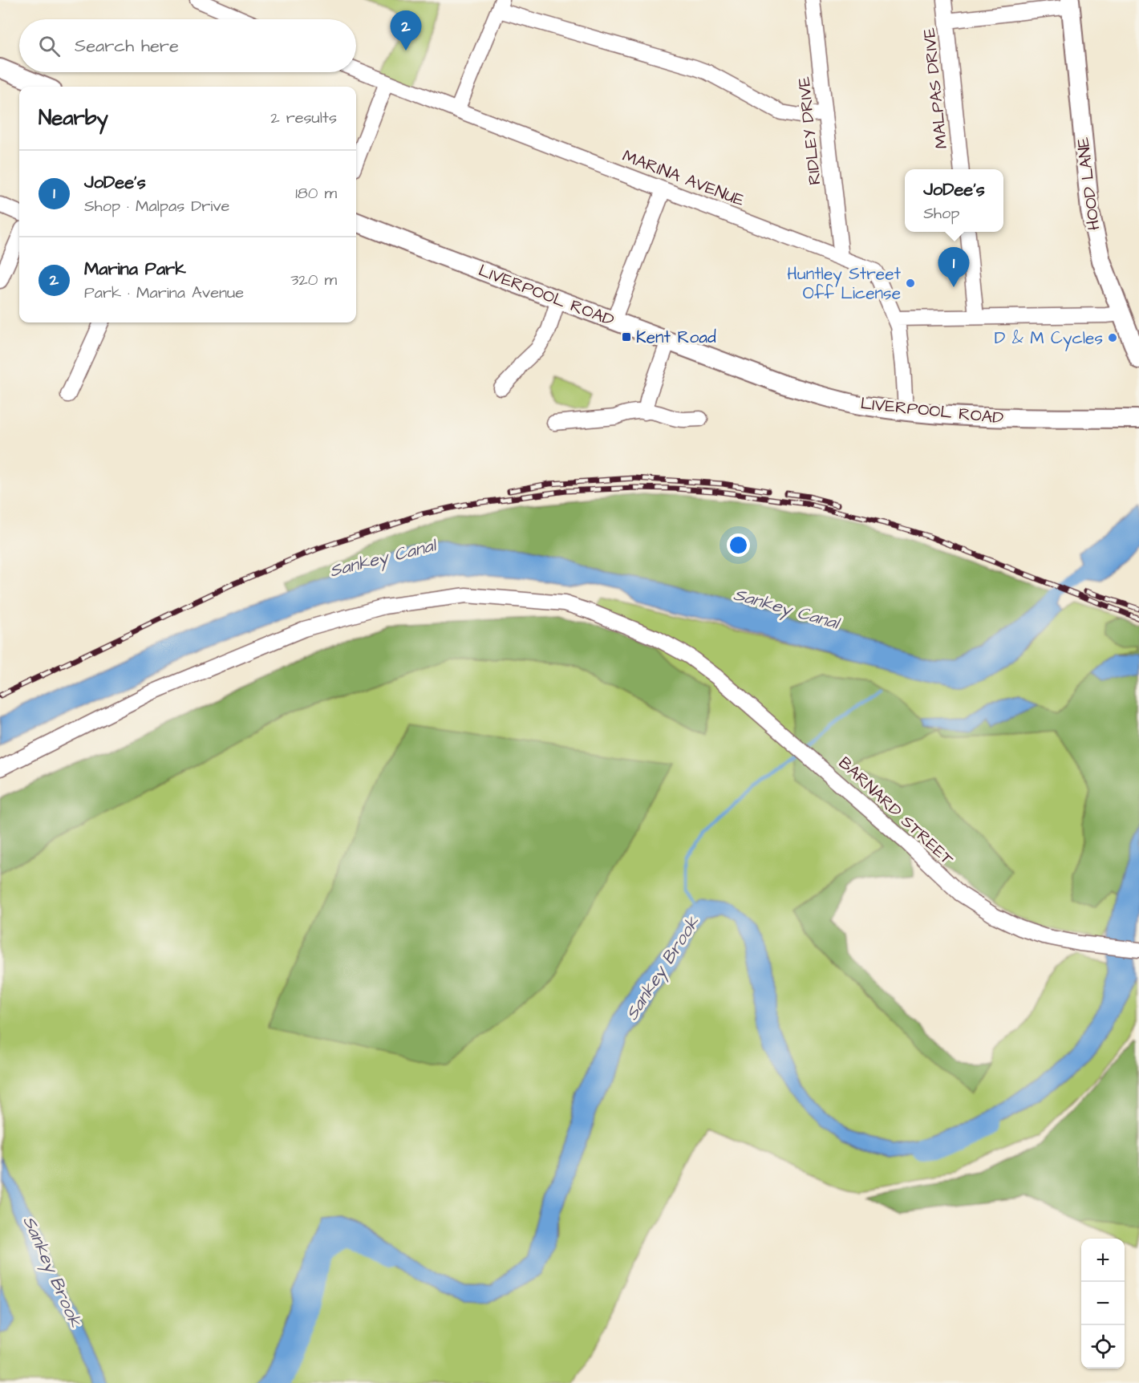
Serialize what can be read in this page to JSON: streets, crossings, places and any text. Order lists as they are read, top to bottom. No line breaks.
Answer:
{"streets":{"street":["MALPAS DRIVE","RIDLEY DRIVE","MARINA AVENUE","HOOD LANE","LIVERPOOL ROAD","BARNARD STREET"]},"crossings":[["RIDLEY DRIVE","MARINA AVENUE"],["MARINA AVENUE","LIVERPOOL ROAD"]],"water":["Sankey Canal","Sankey Brook"],"places":{"other":["Huntley Street Off License","D & M Cycles"],"transit":["Kent Road"]},"page":{"pins":["2","1"],"search":"Search here","heading":["Nearby","2 results"],"list":[{"mark":"1","name":"JoDee's","note":"Shop · Malpas Drive","value":"180 m"},{"mark":"2","name":"Marina Park","note":"Park · Marina Avenue","value":"320 m"}],"popup":["JoDee's","Shop"],"map_buttons":["+","−"]}}
